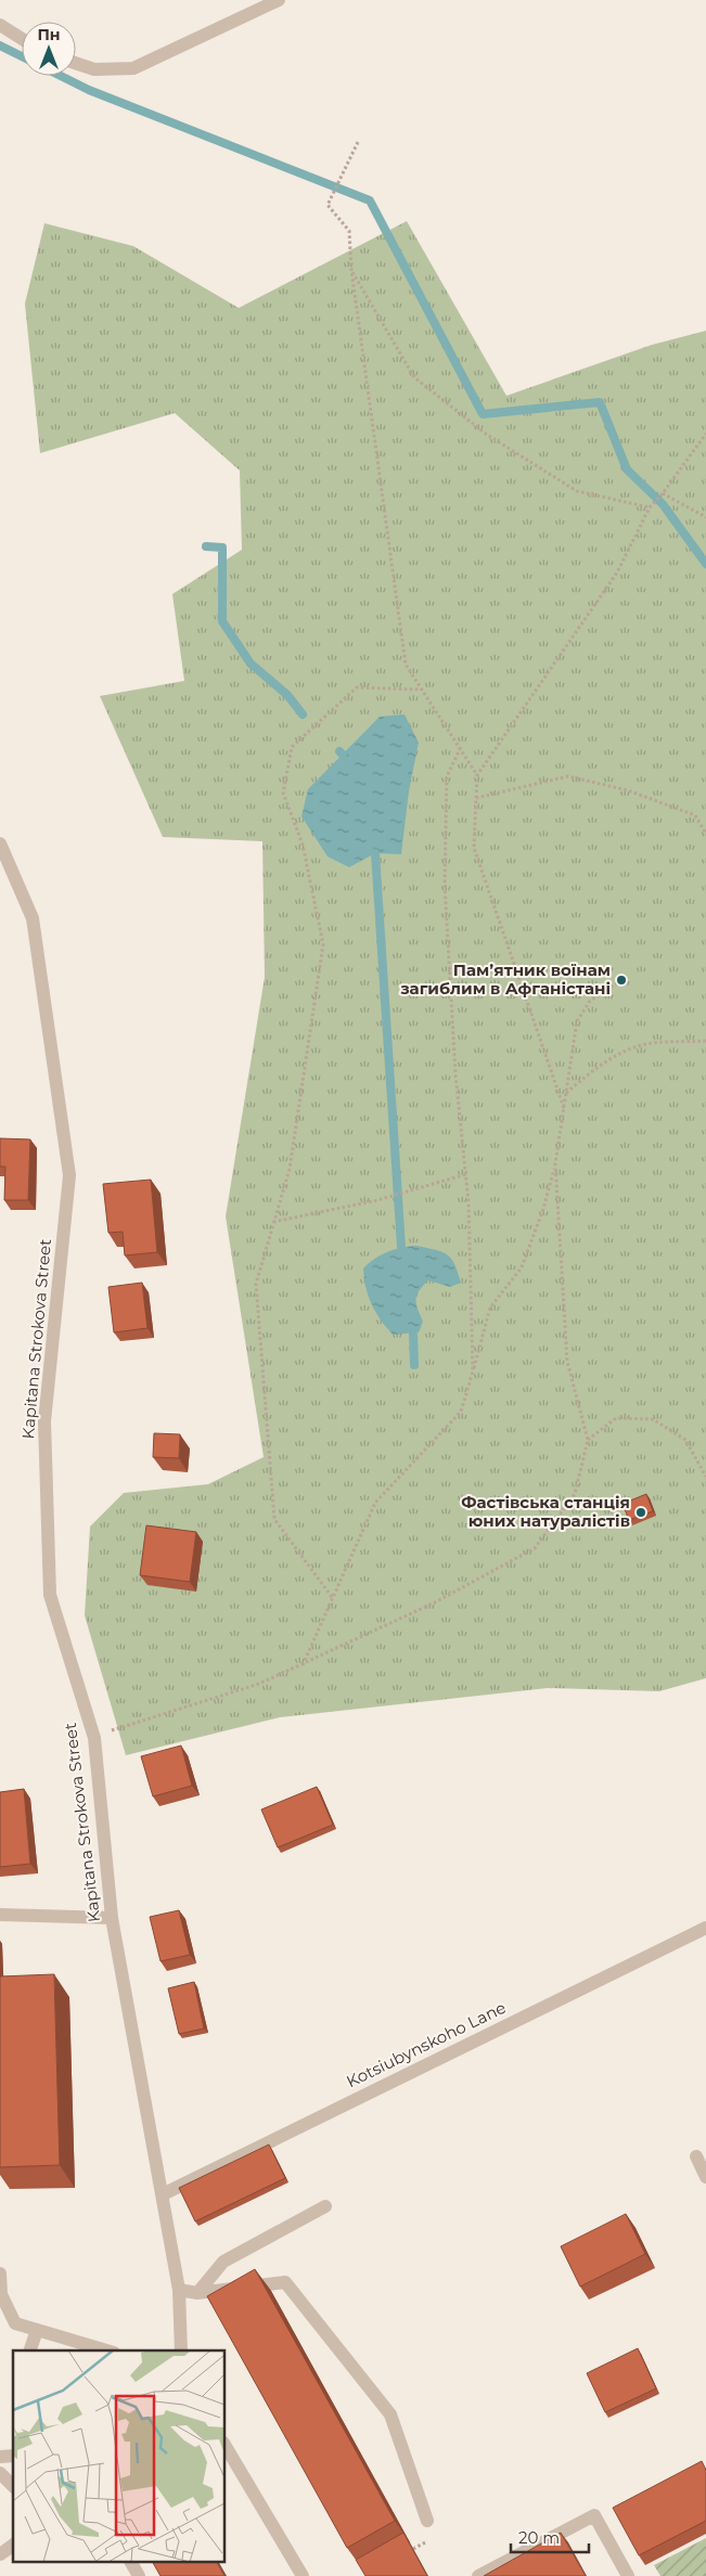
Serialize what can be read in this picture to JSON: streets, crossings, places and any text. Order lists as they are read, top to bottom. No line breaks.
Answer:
{"streets":{"street":["Kapitana Strokova Street","Kotsiubynskoho Lane"]},"crossings":[["Kapitana Strokova Street","Kotsiubynskoho Lane"]],"places":["Пам’ятник воїнам загиблим в Афганістані","Фастівська станція юних натуралістів"],"scale_bar":"20 m","north":"top"}
